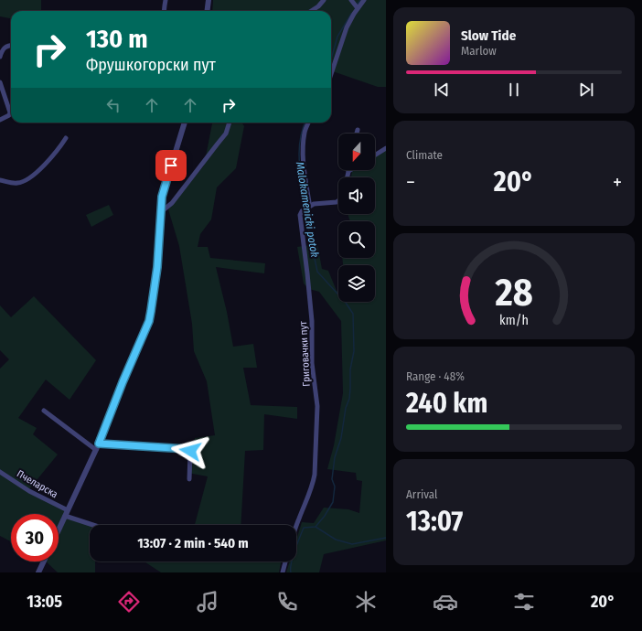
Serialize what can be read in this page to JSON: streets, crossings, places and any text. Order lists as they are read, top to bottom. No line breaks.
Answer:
{"streets":{"street":["Григовачки пут","Пчеларска"]},"water":["Malokamenicki potok"],"north":"bottom","page":{"turn":["130 m","Фрушкогорски пут"],"song":["Slow Tide","Marlow"],"tile":["Climate",["Range · 48%","240 km"],["Arrival","13:07"]],"heat":["−","20°","+"],"limit":"30","trip":"13:07 · 2 min · 540 m","tabs":["13:05","20°"],"gauge":["28","km/h"]}}
